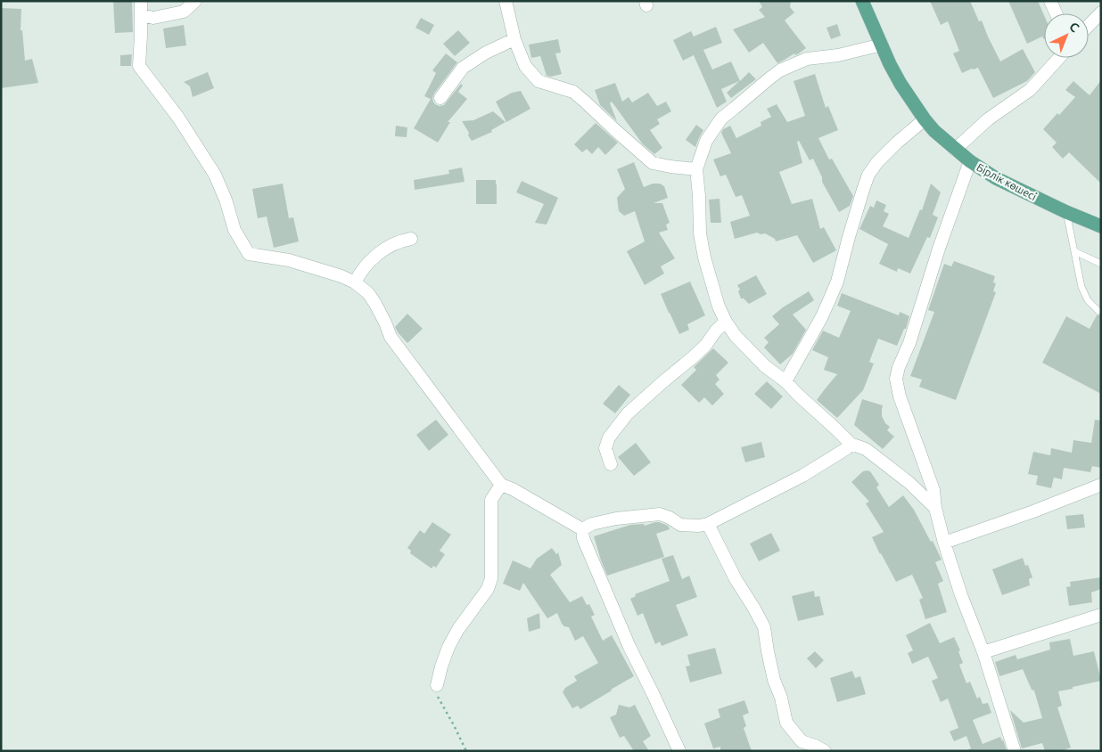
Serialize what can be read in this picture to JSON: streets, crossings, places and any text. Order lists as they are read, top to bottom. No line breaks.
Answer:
{"streets":{"main road":["Бірлік көшесі"]},"north":"top right"}
